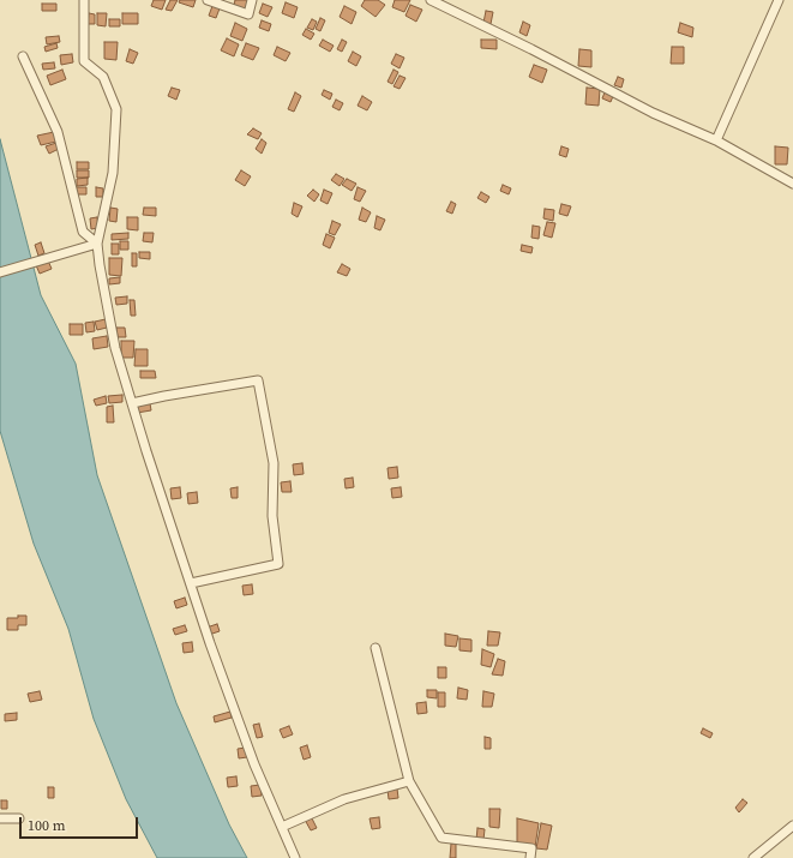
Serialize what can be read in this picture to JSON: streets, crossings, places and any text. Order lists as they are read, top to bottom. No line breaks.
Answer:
{"scale_bar":"100 m"}
